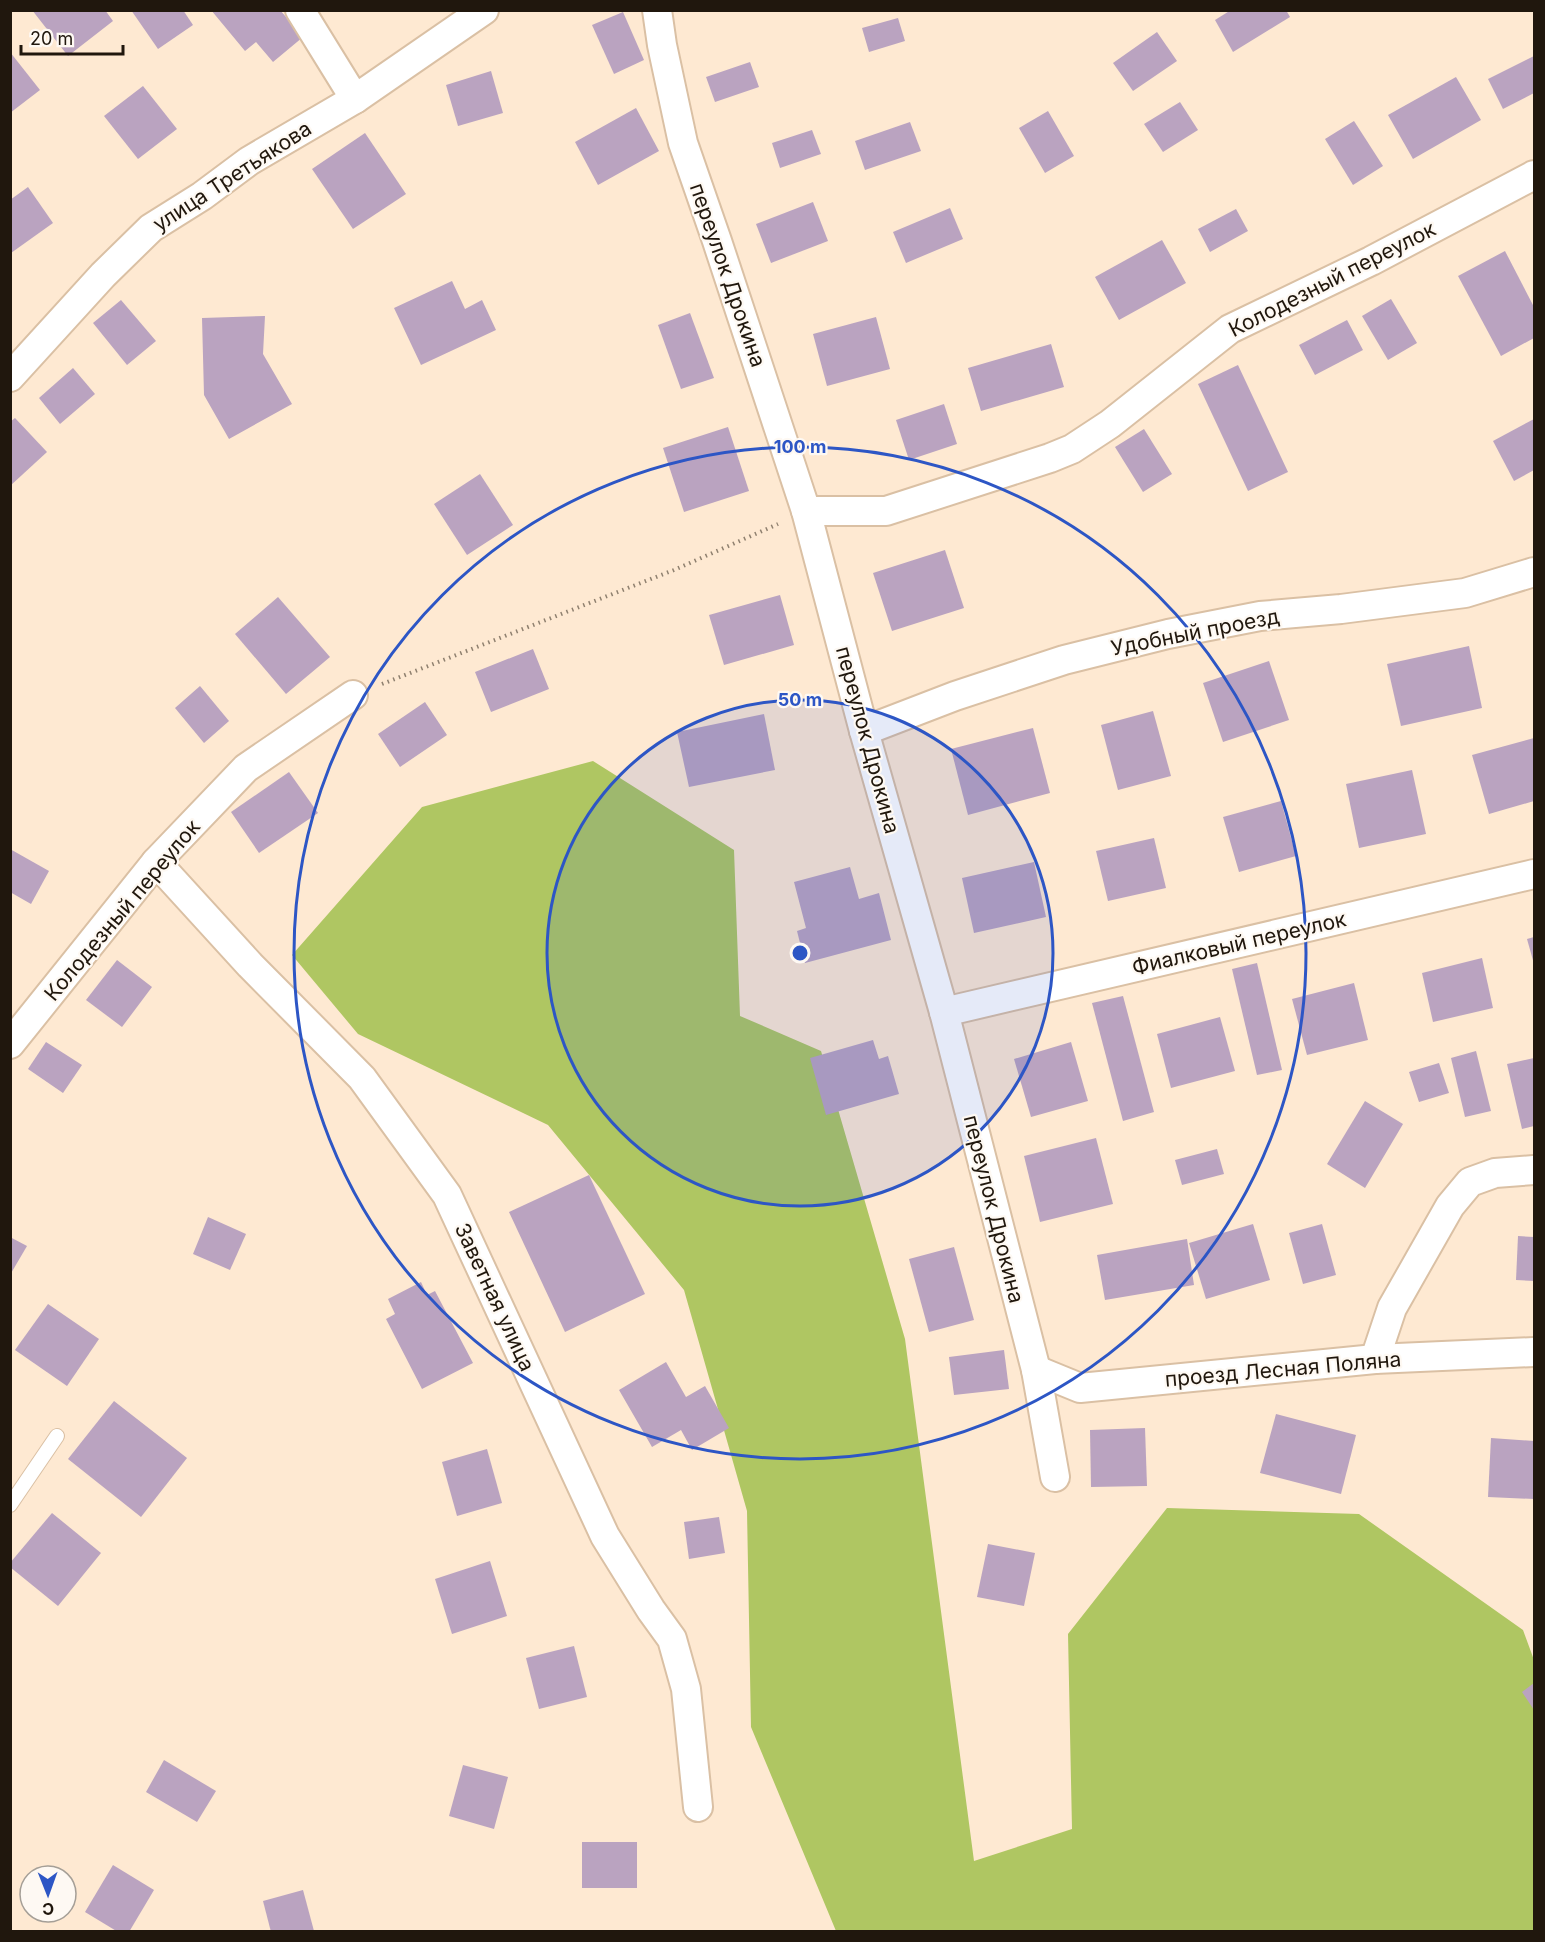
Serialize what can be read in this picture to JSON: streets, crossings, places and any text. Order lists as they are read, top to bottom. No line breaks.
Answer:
{"streets":{"street":["улица Третьякова","переулок Дрокина","Колодезный переулок","Удобный проезд","Фиалковый переулок","Заветная улица","проезд Лесная Поляна"]},"crossings":[["переулок Дрокина","Колодезный переулок"],["переулок Дрокина","Удобный проезд"],["переулок Дрокина","Фиалковый переулок"],["переулок Дрокина","проезд Лесная Поляна"],["Колодезный переулок","Заветная улица"]],"scale_bar":"20 m","north":"bottom","rings":["100 m","50 m"]}
